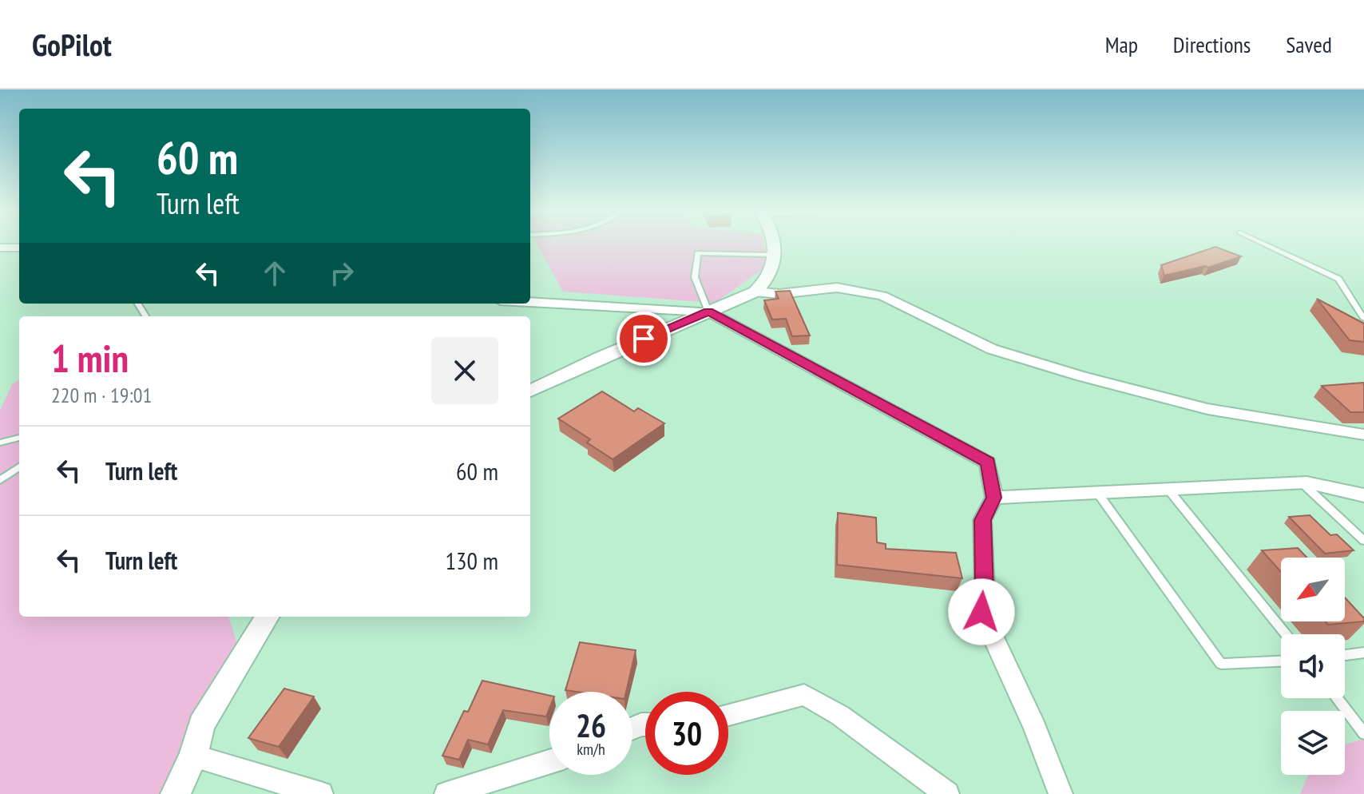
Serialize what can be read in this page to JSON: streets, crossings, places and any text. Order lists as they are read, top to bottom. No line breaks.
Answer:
{"north":"bottom left","page":{"header":"GoPilot","nav":["Map","Directions","Saved"],"turn":["60 m","Turn left"],"heading":["1 min","220 m · 19:01"],"list":[{"name":"Turn left","value":"60 m"},{"name":"Turn left","value":"130 m"}],"speed":"26 km/h","limit":"30"}}
